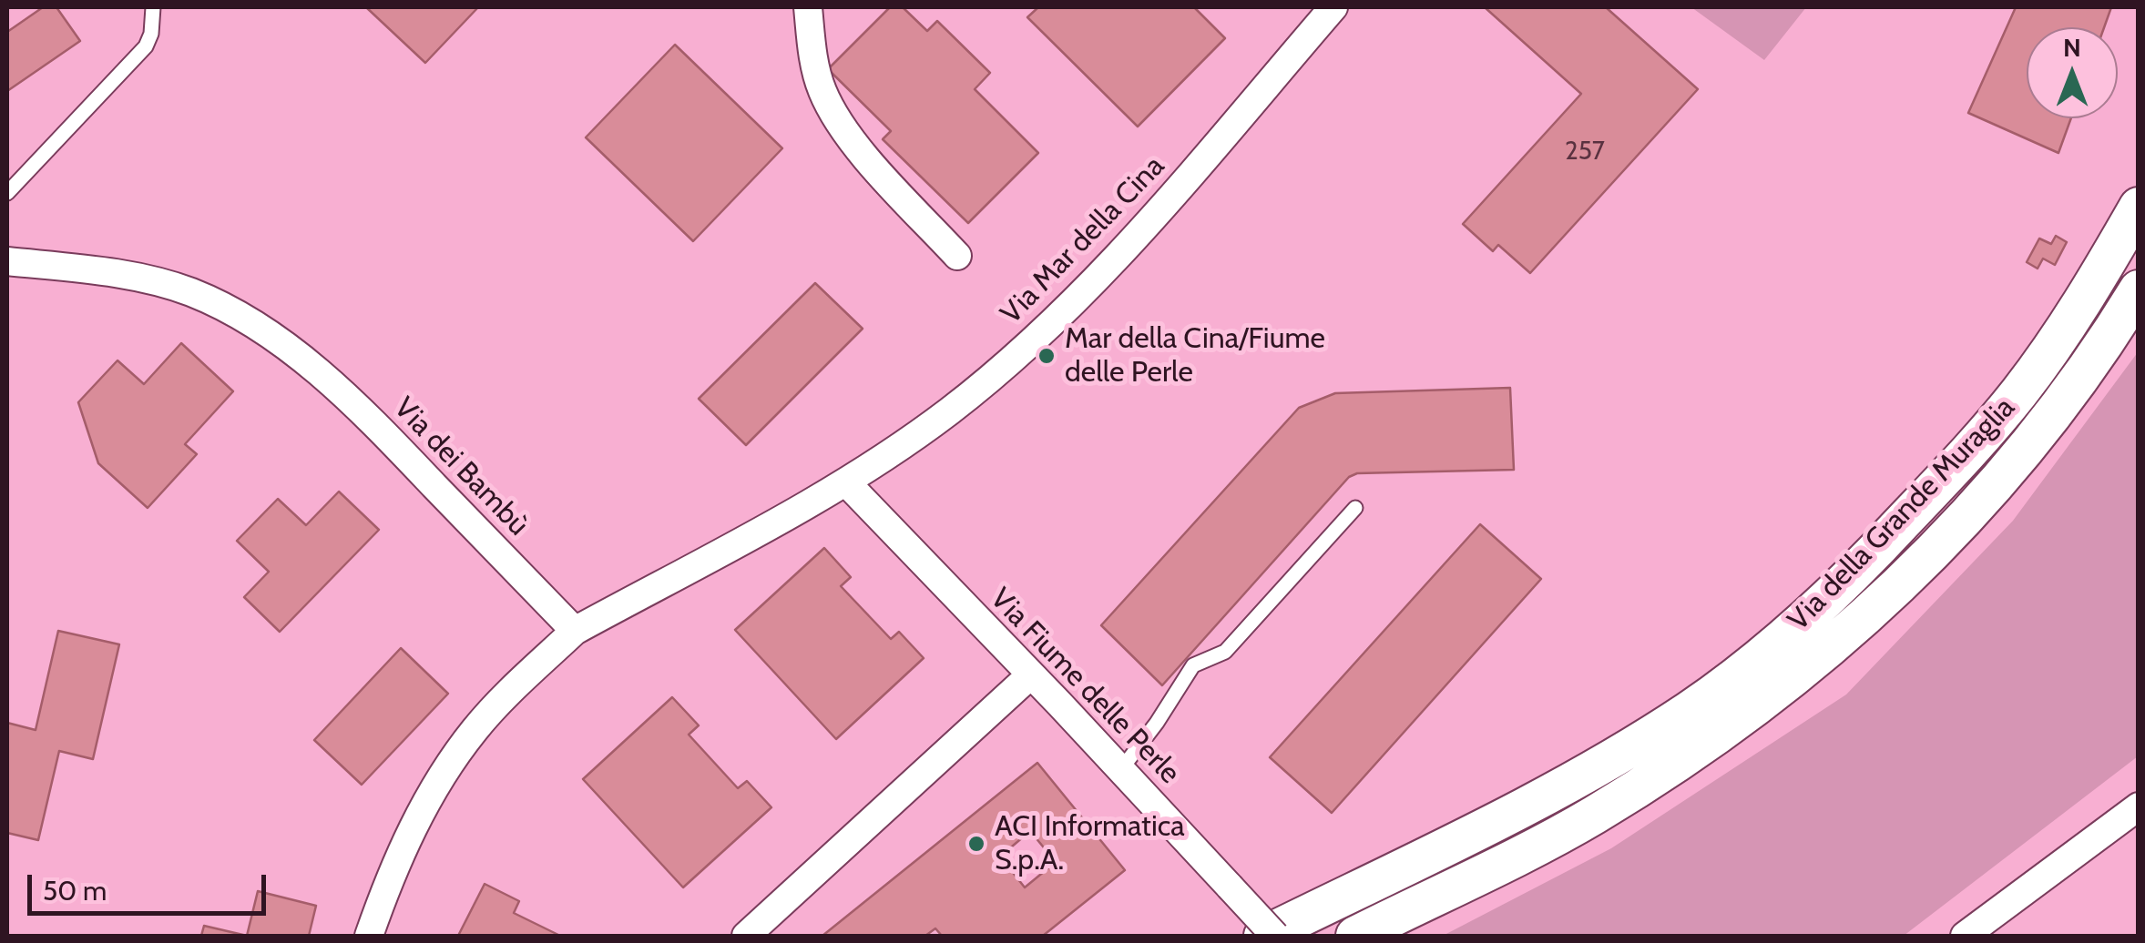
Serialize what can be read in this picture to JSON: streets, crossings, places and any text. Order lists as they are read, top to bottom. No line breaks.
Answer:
{"streets":{"street":["Via Mar della Cina","Via dei Bambù","Via della Grande Muraglia","Via Fiume delle Perle"]},"crossings":[["Via Mar della Cina","Via Fiume delle Perle"]],"places":["Mar della Cina/Fiume delle Perle","ACI Informatica S.p.A."],"house_numbers":["257"],"scale_bar":"50 m","north":"top"}
